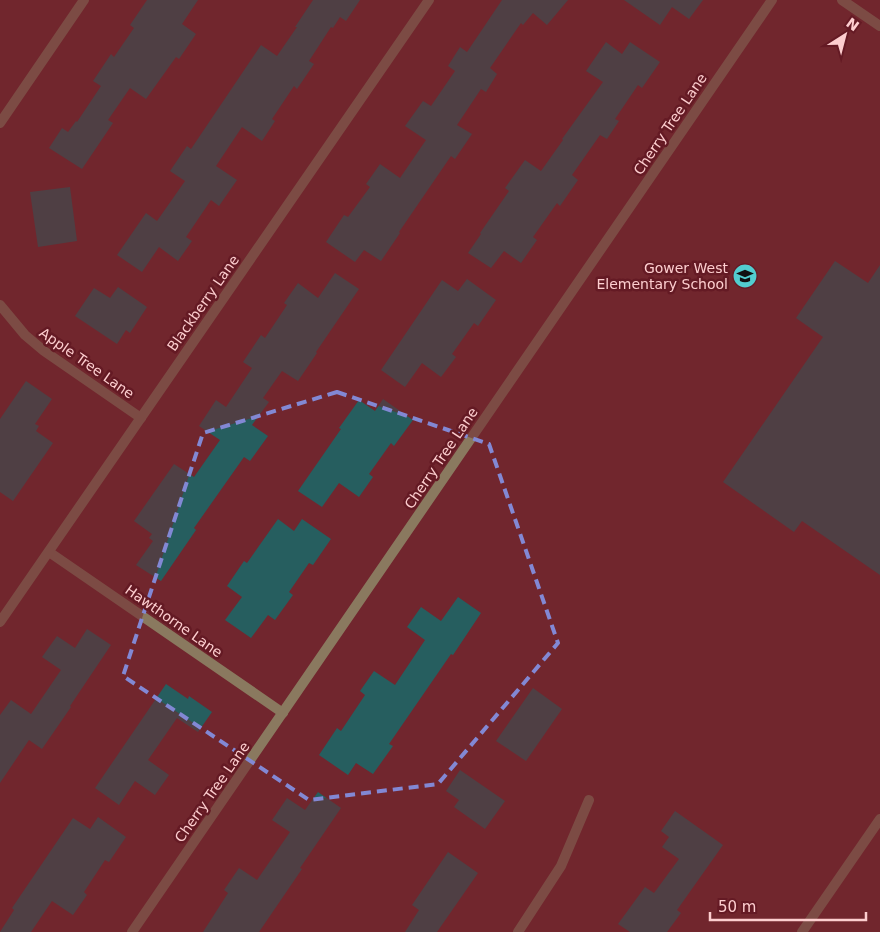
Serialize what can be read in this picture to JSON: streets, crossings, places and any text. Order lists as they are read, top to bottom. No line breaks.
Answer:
{"streets":{"street":["Cherry Tree Lane","Blackberry Lane","Apple Tree Lane","Hawthorne Lane"]},"crossings":[["Cherry Tree Lane","Hawthorne Lane"],["Blackberry Lane","Apple Tree Lane"],["Blackberry Lane","Hawthorne Lane"]],"places":{"school or university":["Gower West Elementary School"]},"scale_bar":"50 m","north":"top right"}
